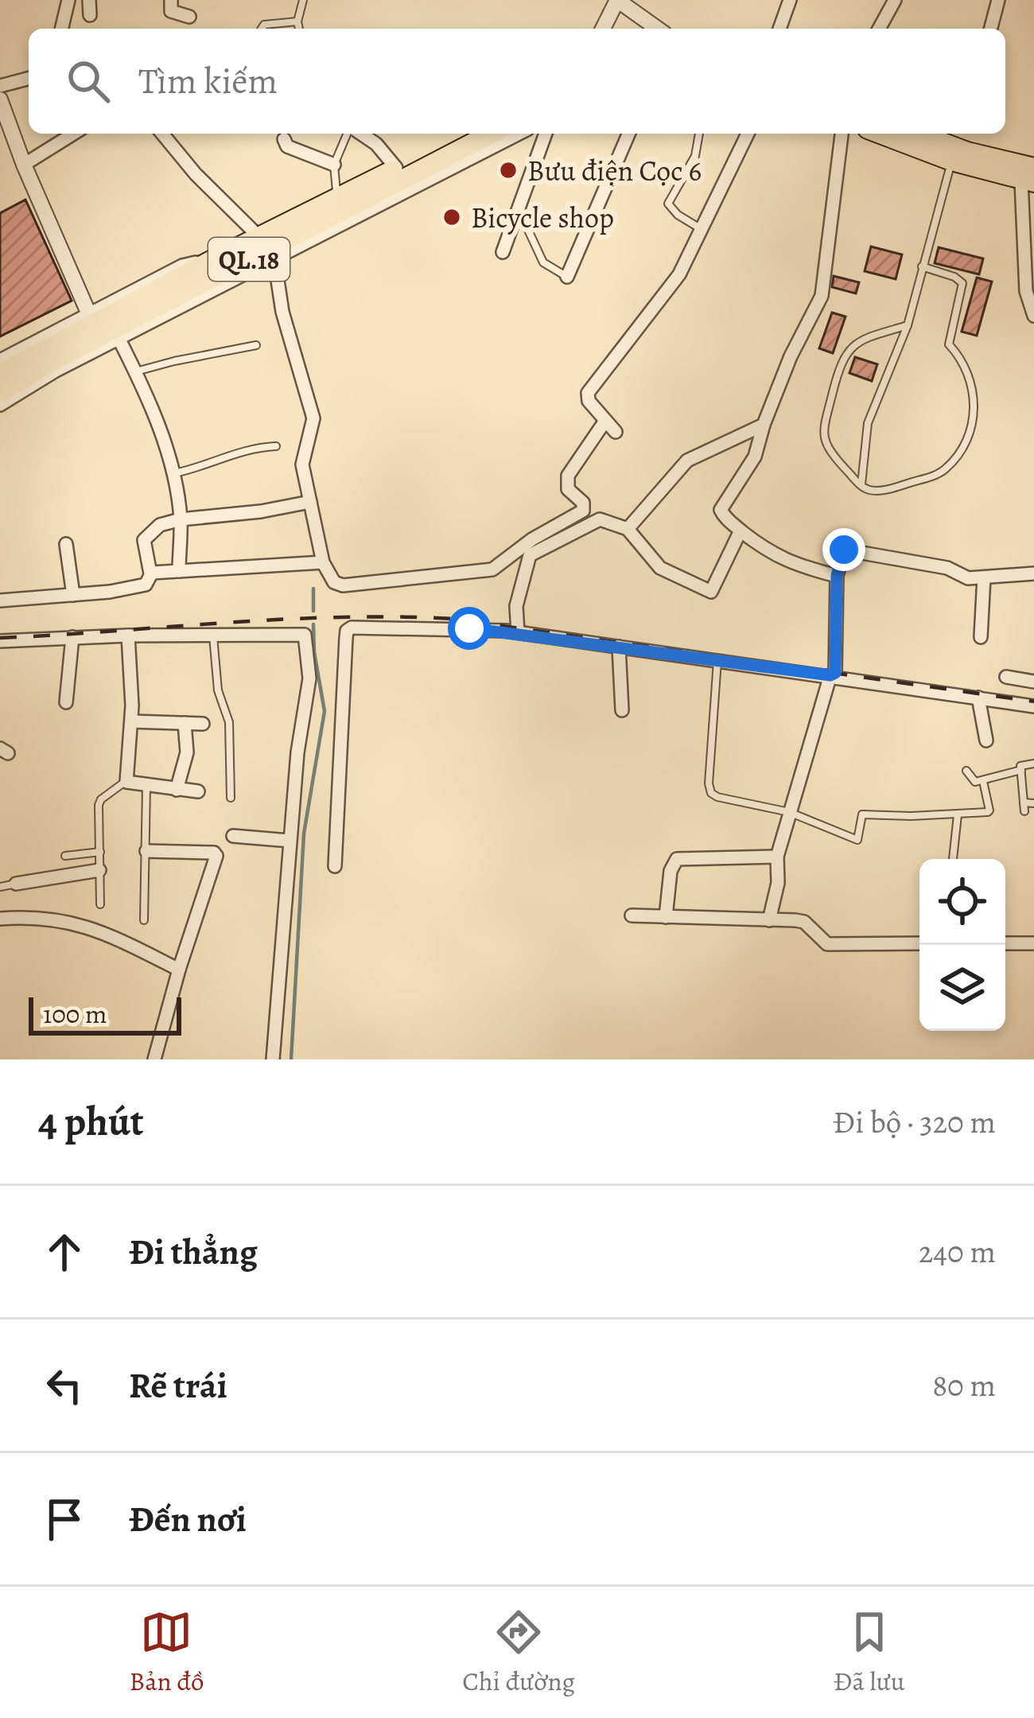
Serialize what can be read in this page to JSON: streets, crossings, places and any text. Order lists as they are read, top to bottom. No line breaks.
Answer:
{"streets":{"highway":["QL.18"]},"places":["Bưu điện Cọc 6","Bicycle shop"],"scale_bar":"100 m","page":{"search":"Tìm kiếm","scale":"100 m","heading":["4 phút","Đi bộ · 320 m"],"list":[["Đi thẳng","240 m"],["Rẽ trái","80 m"],"Đến nơi"],"nav":["Bản đồ","Chỉ đường","Đã lưu"]}}
